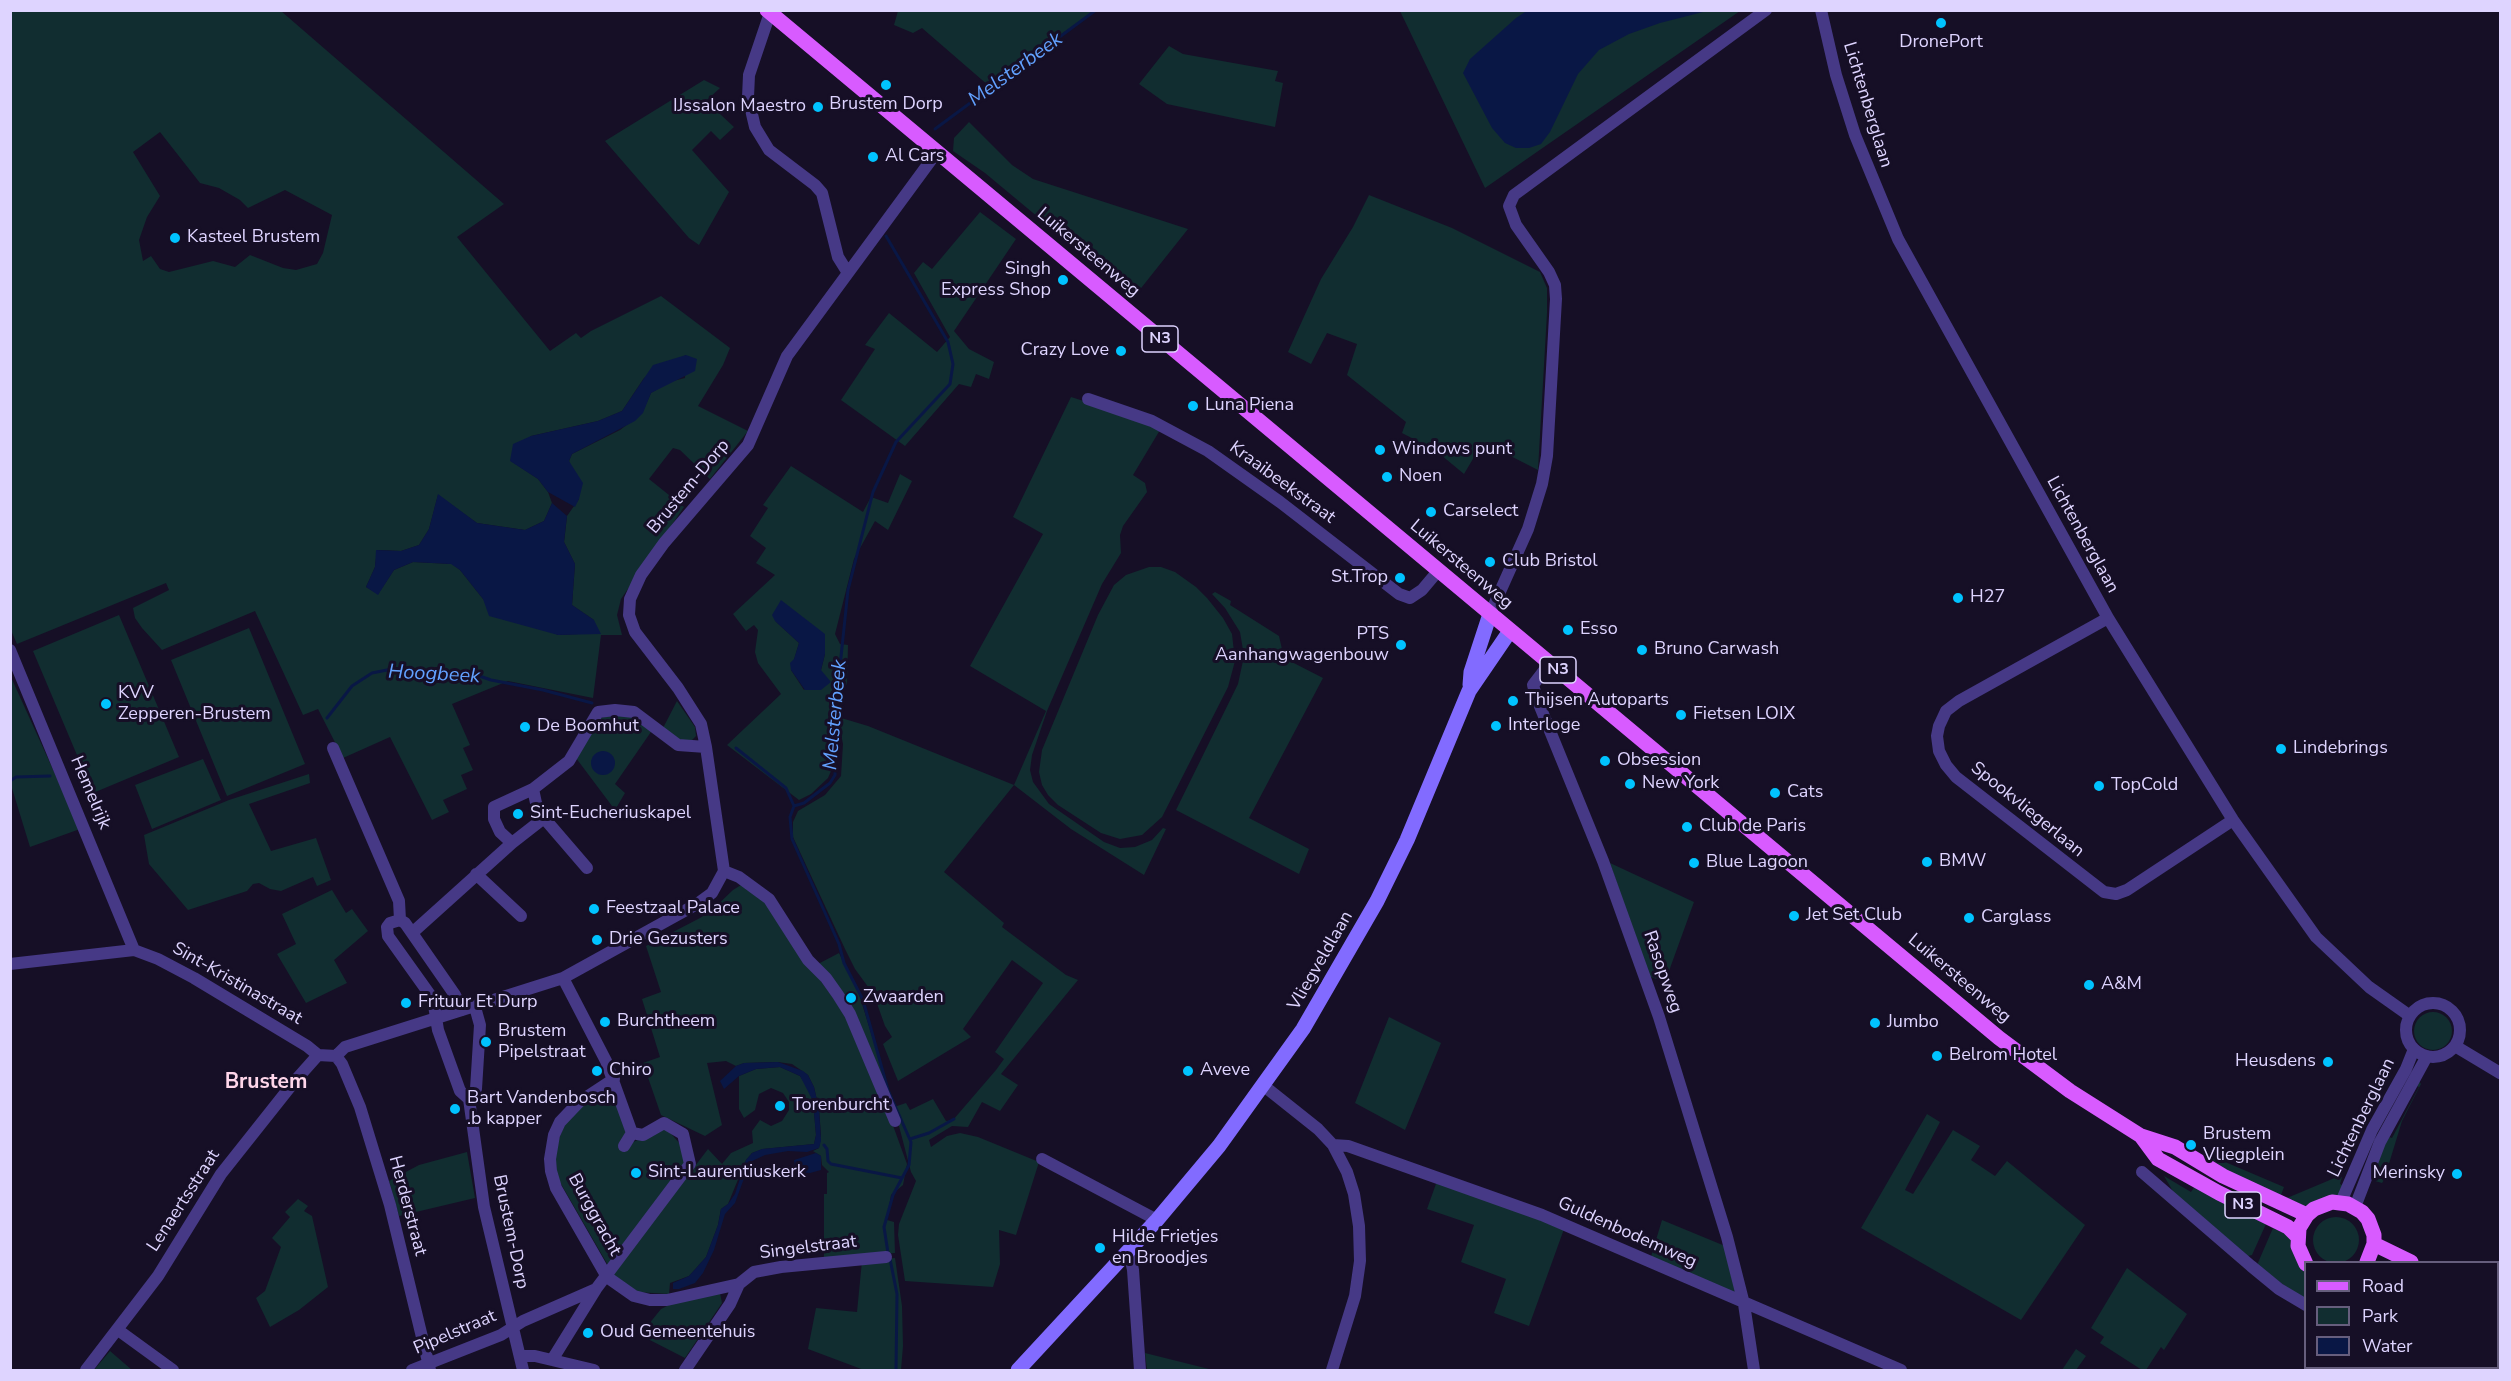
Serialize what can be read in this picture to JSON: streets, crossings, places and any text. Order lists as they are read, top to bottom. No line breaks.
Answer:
{"streets":{"main road":["Luikersteenweg","N3","Vliegveldlaan"],"street":["Lichtenberglaan","Kraaibeekstraat","Brustem-Dorp","Hemelrijk","Spookvliegerlaan","Rasopweg","Sint-Kristinastraat","Lenaertsstraat","Herderstraat","Burggracht","Guldenbodemweg","Singelstraat","Pipelstraat"]},"crossings":[["Lichtenberglaan","Spookvliegerlaan"],["Luikersteenweg","Kraaibeekstraat"],["Luikersteenweg","Brustem-Dorp"],["Luikersteenweg","Vliegveldlaan"],["Luikersteenweg","Rasopweg"],["Brustem-Dorp","Pipelstraat"],["Hemelrijk","Sint-Kristinastraat"],["Rasopweg","Guldenbodemweg"],["Sint-Kristinastraat","Lenaertsstraat"],["Herderstraat","Pipelstraat"],["Burggracht","Singelstraat"]],"districts":["Brustem"],"water":["Melsterbeek","Hoogbeek"],"places":["DronePort","Brustem Dorp","IJssalon Maestro","Al Cars","Kasteel Brustem","Singh Express Shop","Crazy Love","Luna Piena","Windows punt","Noen","Carselect","Club Bristol","St.Trop","H27","Esso","PTS Aanhangwagenbouw","Bruno Carwash","Thijsen Autoparts","KVV Zepperen-Brustem","Fietsen LOIX","Interloge","De Boomhut","Lindebrings","Obsession","New York","TopCold","Cats","Sint-Eucheriuskapel","Club de Paris","BMW","Blue Lagoon","Feestzaal Palace","Jet Set Club","Carglass","Drie Gezusters","A&M","Zwaarden","Frituur Et Durp","Burchtheem","Jumbo","Brustem Pipelstraat","Belrom Hotel","Heusdens","Chiro","Aveve","Torenburcht","Bart Vandenbosch .b kapper","Brustem Vliegplein","Sint-Laurentiuskerk","Merinsky","Hilde Frietjes en Broodjes","Oud Gemeentehuis"],"legend":["Road","Park","Water"]}
